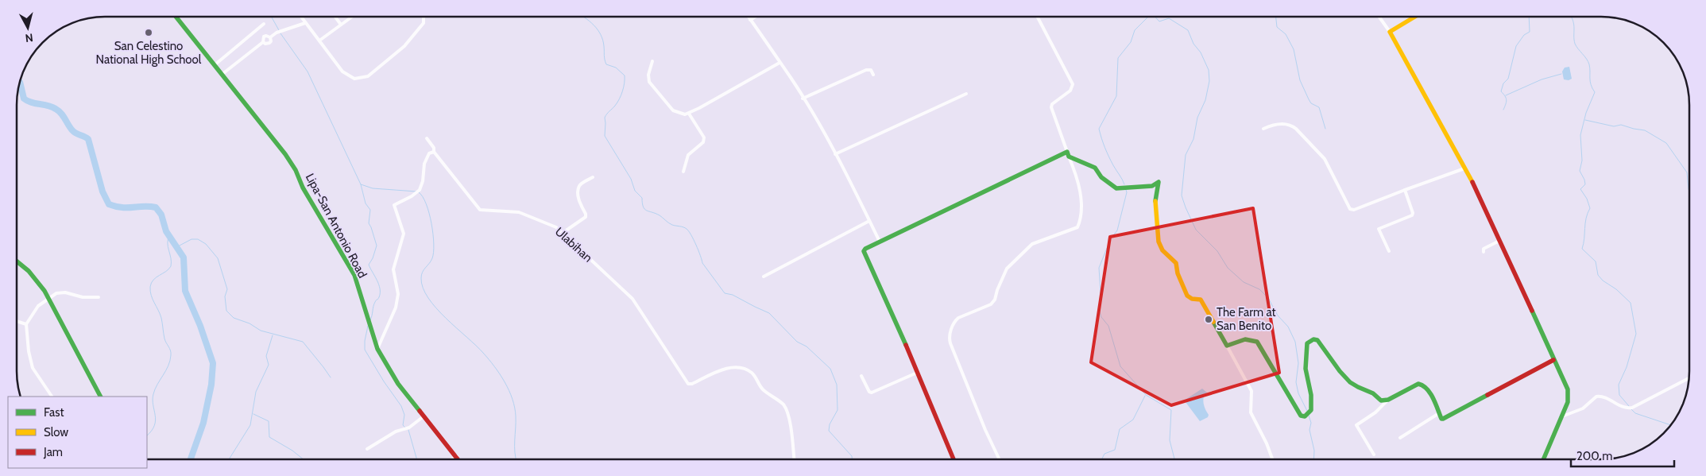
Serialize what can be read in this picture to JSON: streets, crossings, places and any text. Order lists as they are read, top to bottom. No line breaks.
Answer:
{"streets":{"street":["Lipa-San Antonio Road","Ulabihan"]},"places":["San Celestino National High School","The Farm at San Benito"],"legend":["Fast","Slow","Jam"],"scale_bar":"200 m","north":"bottom"}
